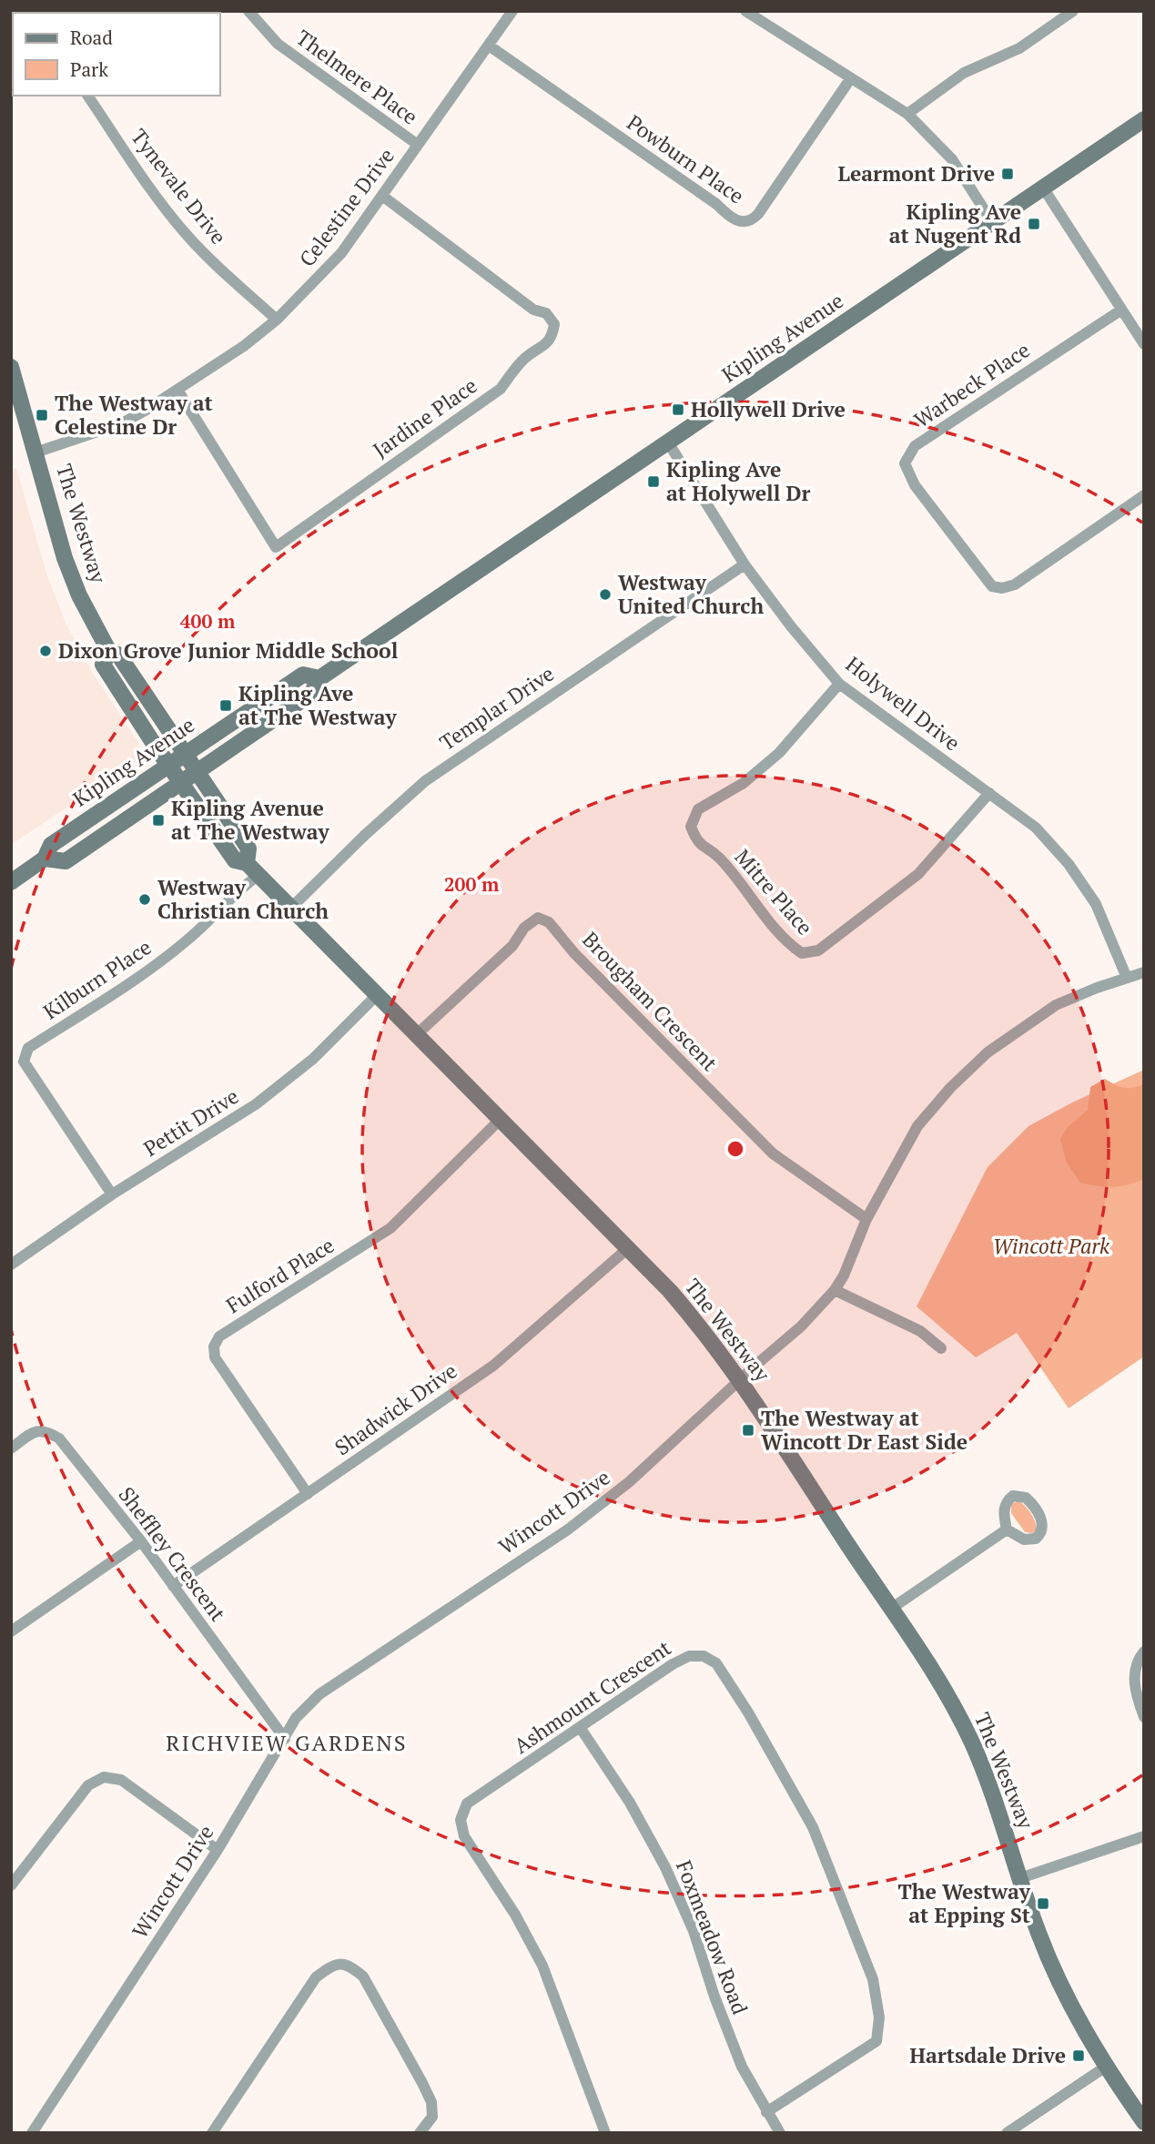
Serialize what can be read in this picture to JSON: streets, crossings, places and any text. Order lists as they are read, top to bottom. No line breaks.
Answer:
{"streets":{"main road":["Kipling Avenue","The Westway"],"street":["Thelmere Place","Powburn Place","Tynevale Drive","Celestine Drive","Warbeck Place","Jardine Place","Holywell Drive","Templar Drive","Mitre Place","Kilburn Place","Brougham Crescent","Pettit Drive","Fulford Place","Shadwick Drive","Wincott Drive","Sheffley Crescent","Ashmount Crescent","Foxmeadow Road"]},"crossings":[["Thelmere Place","Celestine Drive"],["Powburn Place","Celestine Drive"],["Tynevale Drive","Celestine Drive"],["Celestine Drive","Jardine Place"],["Celestine Drive","The Westway"],["Kipling Avenue","The Westway"],["Kipling Avenue","Holywell Drive"],["The Westway","Templar Drive"],["The Westway","Kilburn Place"],["The Westway","Brougham Crescent"],["The Westway","Pettit Drive"],["The Westway","Fulford Place"],["The Westway","Shadwick Drive"],["The Westway","Wincott Drive"],["Holywell Drive","Templar Drive"],["Holywell Drive","Mitre Place"],["Holywell Drive","Wincott Drive"],["Kilburn Place","Pettit Drive"],["Brougham Crescent","Wincott Drive"],["Fulford Place","Shadwick Drive"],["Shadwick Drive","Sheffley Crescent"],["Wincott Drive","Sheffley Crescent"],["Ashmount Crescent","Foxmeadow Road"]],"districts":["RICHVIEW GARDENS"],"parks":["Wincott Park"],"places":{"transit":["Learmont Drive","Kipling Ave at Nugent Rd","Hollywell Drive","The Westway at Celestine Dr","Kipling Ave at Holywell Dr","Kipling Ave at The Westway","Kipling Avenue at The Westway","The Westway at Wincott Dr East Side","The Westway at Epping St","Hartsdale Drive"],"other":["Westway United Church","Dixon Grove Junior Middle School","Westway Christian Church"]},"legend":["Road","Park"],"rings":["400 m","200 m"]}
